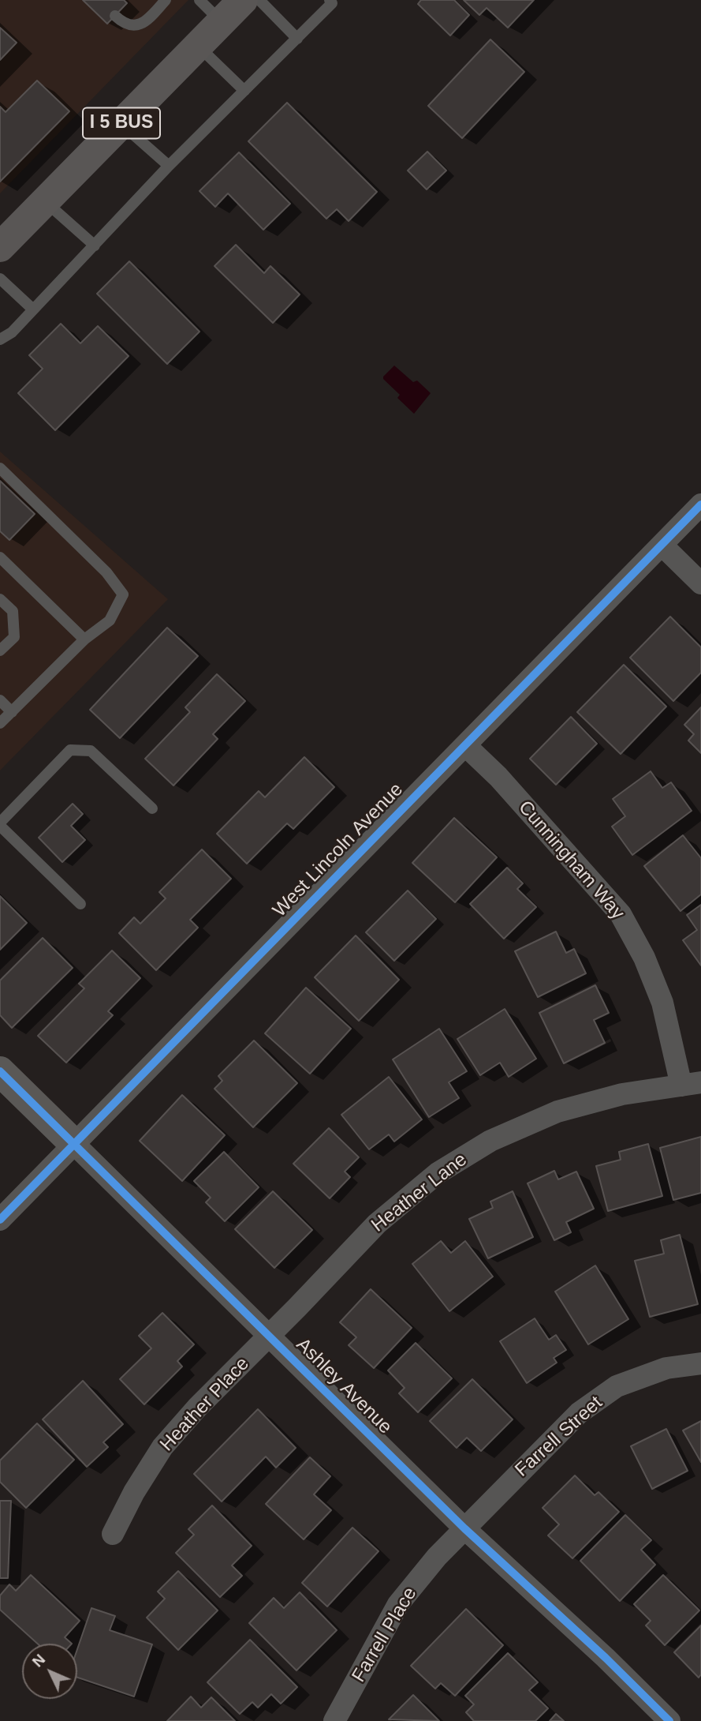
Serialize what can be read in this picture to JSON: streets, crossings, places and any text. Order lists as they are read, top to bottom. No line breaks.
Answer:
{"streets":{"main road":["I 5 BUS"],"street":["West Lincoln Avenue","Cunningham Way","Heather Lane","Ashley Avenue","Heather Place","Farrell Street","Farrell Place"]},"crossings":[["West Lincoln Avenue","Cunningham Way"],["West Lincoln Avenue","Ashley Avenue"],["Cunningham Way","Heather Lane"],["Heather Lane","Ashley Avenue"],["Heather Lane","Heather Place"],["Ashley Avenue","Heather Place"],["Ashley Avenue","Farrell Street"],["Ashley Avenue","Farrell Place"],["Farrell Street","Farrell Place"]],"north":"top left"}
